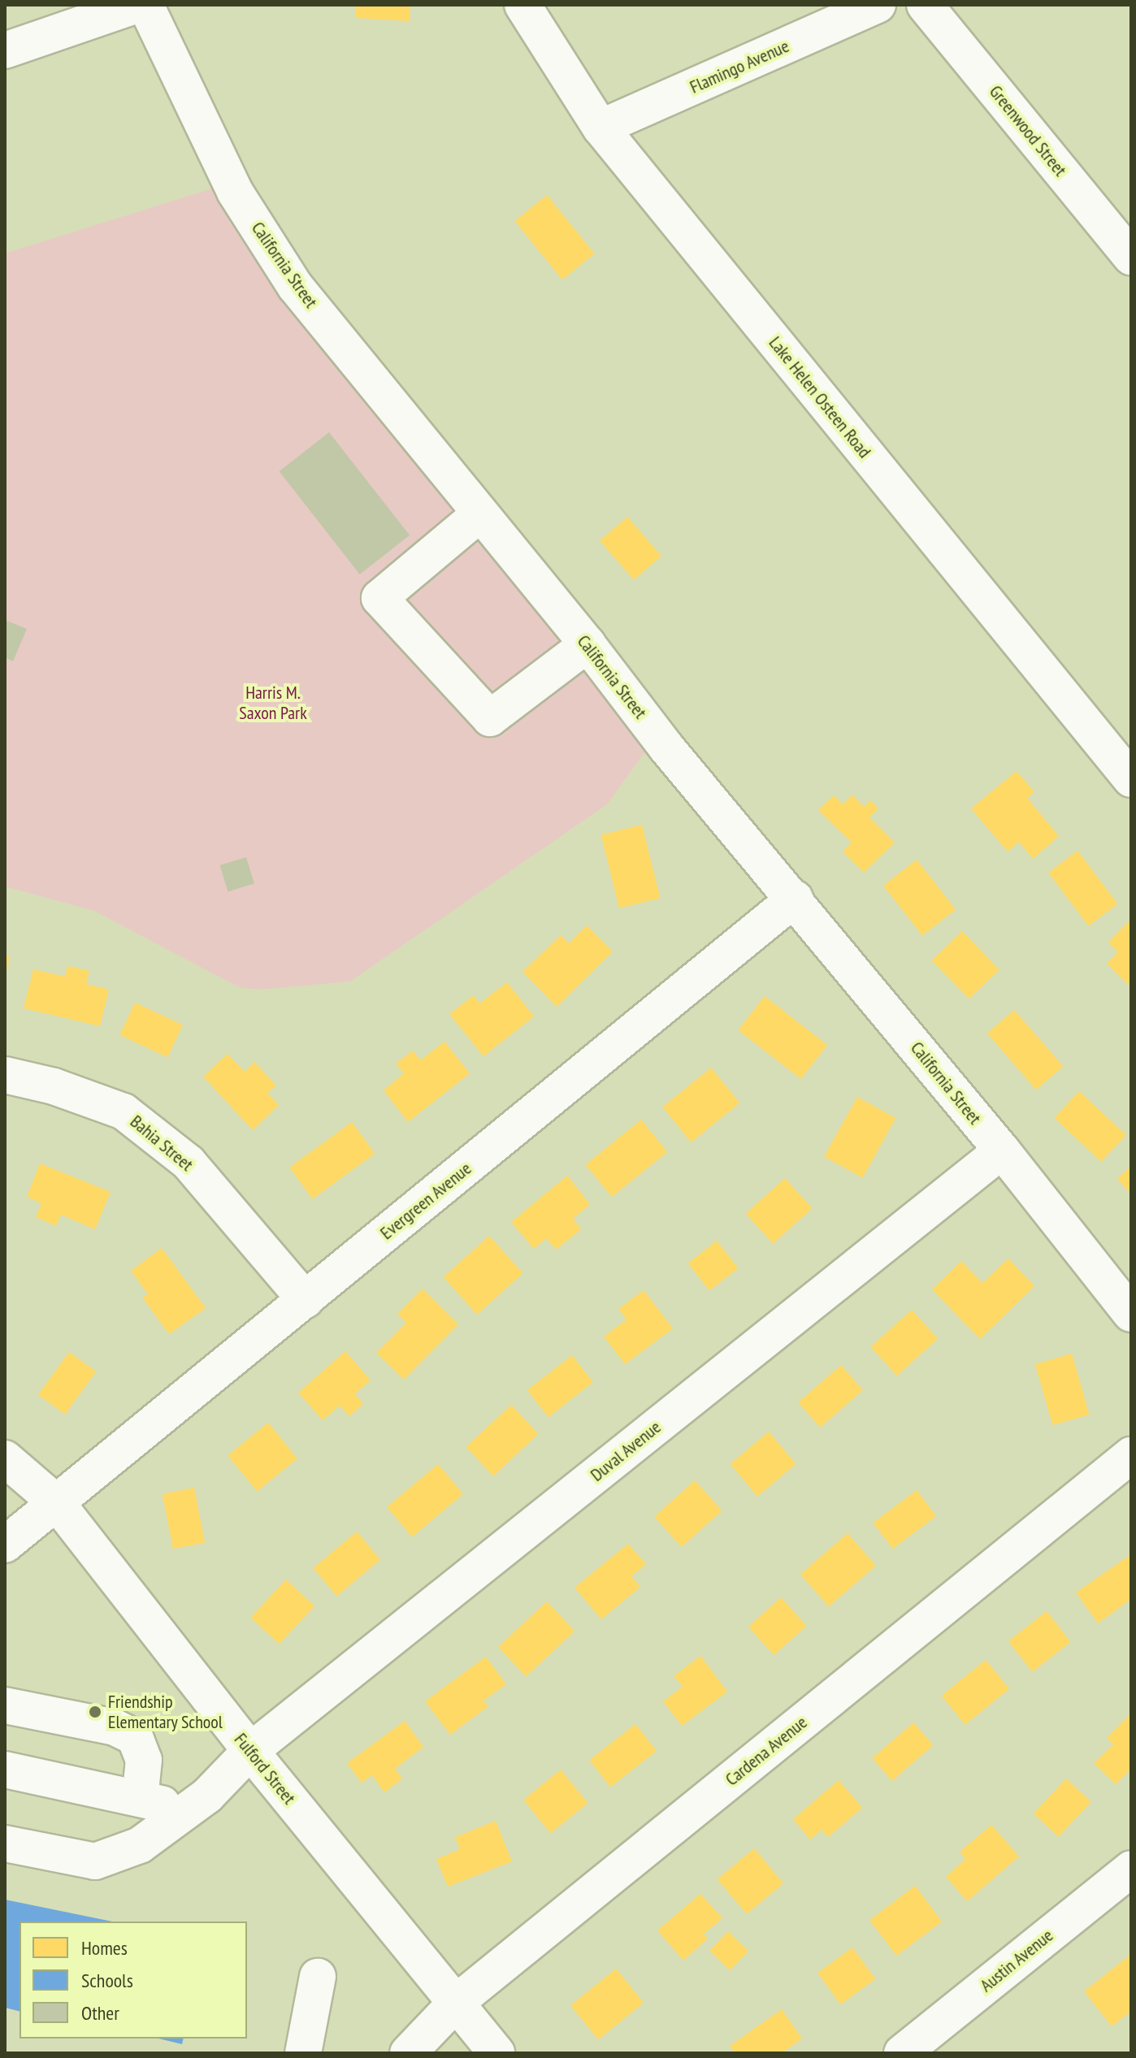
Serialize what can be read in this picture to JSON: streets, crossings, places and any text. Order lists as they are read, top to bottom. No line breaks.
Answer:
{"streets":{"street":["Flamingo Avenue","Greenwood Street","California Street","Lake Helen Osteen Road","Bahia Street","Evergreen Avenue","Duval Avenue","Cardena Avenue","Fulford Street","Austin Avenue"]},"crossings":[["Flamingo Avenue","Lake Helen Osteen Road"],["California Street","Evergreen Avenue"],["California Street","Duval Avenue"],["Bahia Street","Evergreen Avenue"],["Evergreen Avenue","Fulford Street"],["Duval Avenue","Fulford Street"],["Cardena Avenue","Fulford Street"]],"parks":["Harris M. Saxon Park"],"places":["Friendship Elementary School"],"legend":["Homes","Schools","Other"]}
